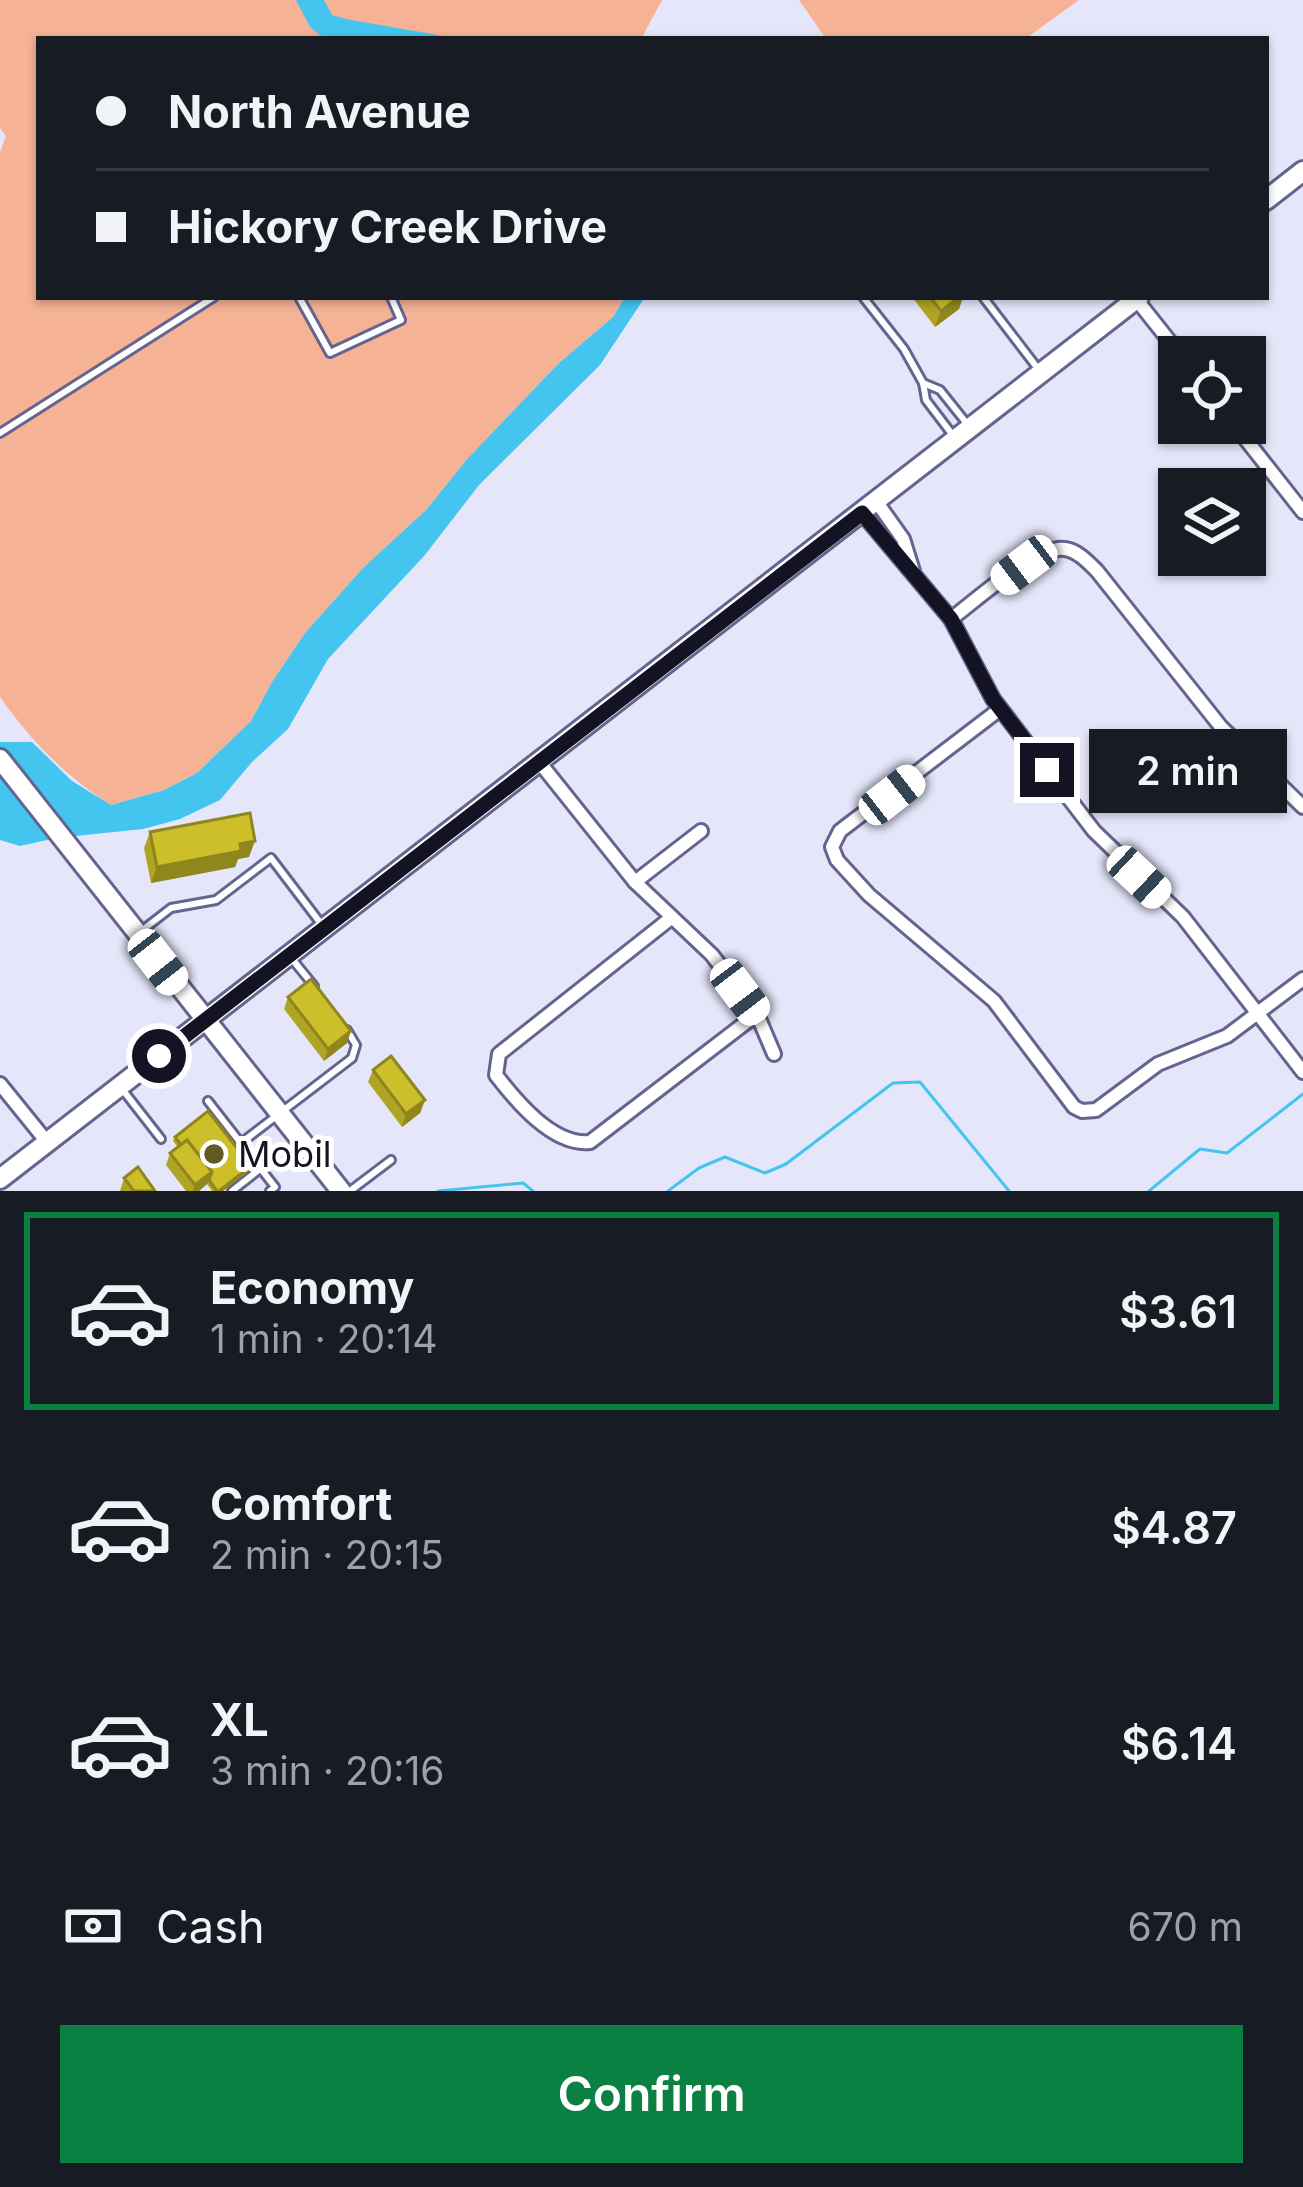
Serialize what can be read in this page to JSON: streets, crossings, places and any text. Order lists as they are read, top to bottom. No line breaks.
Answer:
{"places":["Mobil"],"page":{"banner":["North Avenue","Hickory Creek Drive"],"bubble":"2 min","list":[{"name":"Economy","note":"1 min · 20:14","value":"$3.61"},{"name":"Comfort","note":"2 min · 20:15","value":"$4.87"},{"name":"XL","note":"3 min · 20:16","value":"$6.14"}],"pay":["Cash","670 m"],"buttons":"Confirm"}}
